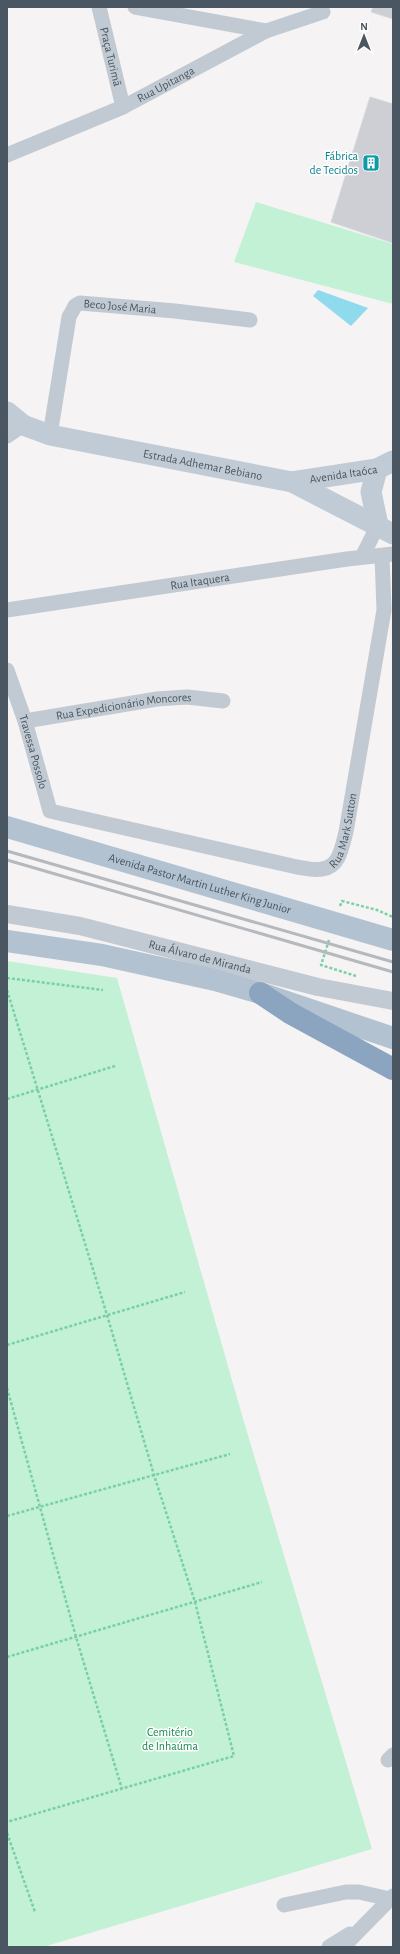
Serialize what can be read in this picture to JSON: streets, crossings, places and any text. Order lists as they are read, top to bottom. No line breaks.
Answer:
{"streets":{"main road":["Estrada Adhemar Bebiano","Avenida Itaóca","Avenida Pastor Martin Luther King Junior"],"street":["Praça Turimã","Rua Upitanga","Beco José Maria","Rua Itaquera","Rua Expedicionário Moncores","Travessa Possolo","Rua Mark Sutton","Rua Álvaro de Miranda"]},"crossings":[["Praça Turimã","Rua Upitanga"],["Beco José Maria","Estrada Adhemar Bebiano"],["Estrada Adhemar Bebiano","Avenida Itaóca"],["Rua Itaquera","Rua Mark Sutton"],["Rua Expedicionário Moncores","Travessa Possolo"],["Travessa Possolo","Rua Mark Sutton"]],"parks":["Cemitério de Inhaúma"],"places":{"building":["Fábrica de Tecidos"]},"north":"top"}
